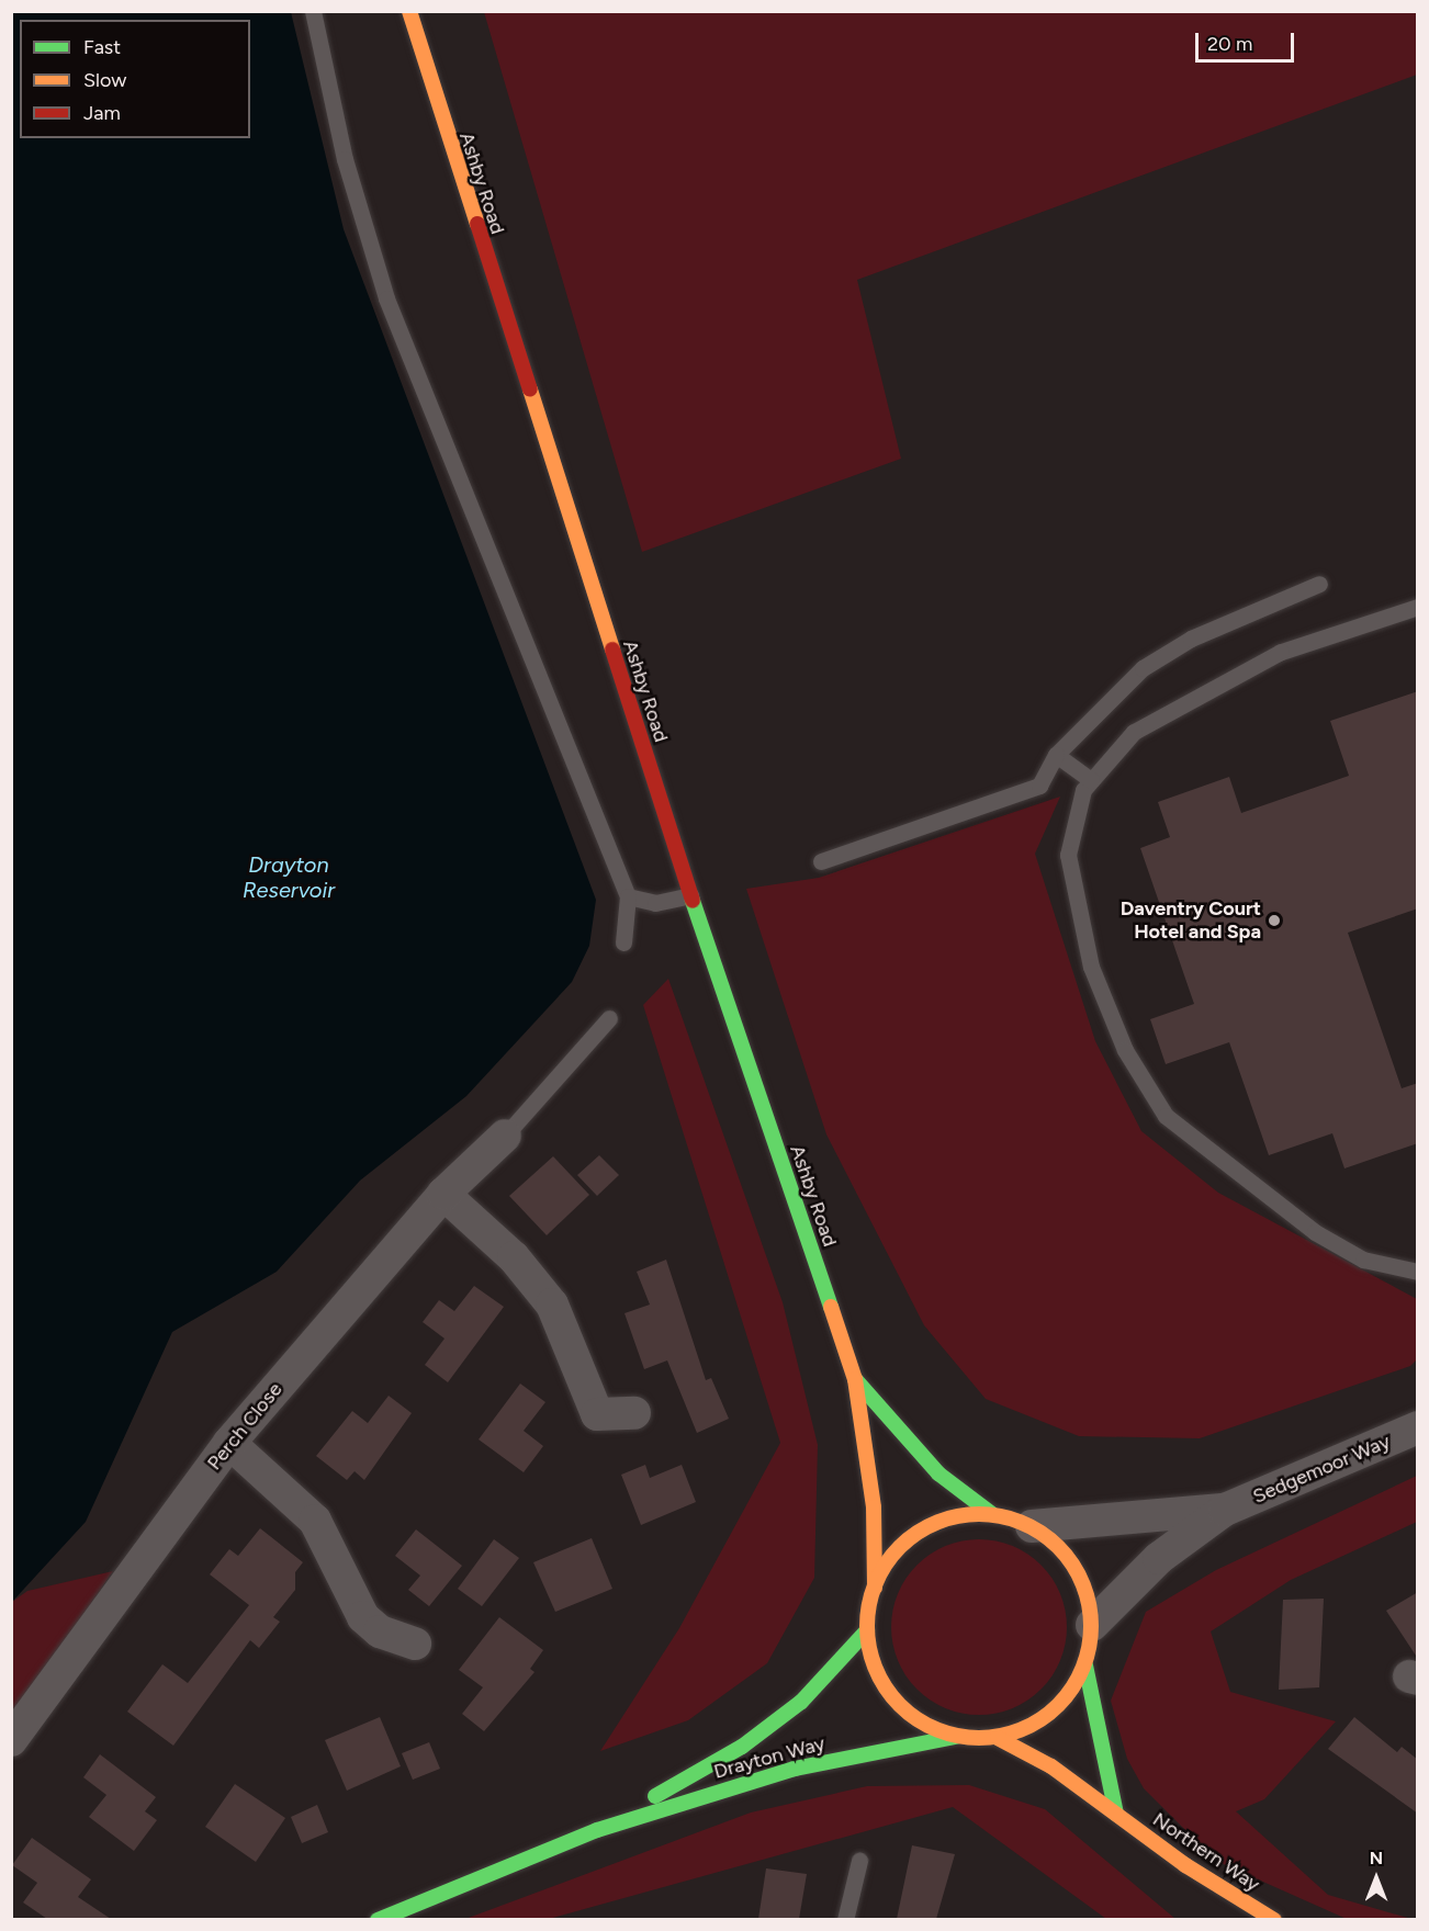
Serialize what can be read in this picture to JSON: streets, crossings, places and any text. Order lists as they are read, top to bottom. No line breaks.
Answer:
{"streets":{"main road":["Ashby Road","Drayton Way","Northern Way"],"street":["Perch Close","Sedgemoor Way"]},"crossings":[["Ashby Road","Sedgemoor Way"],["Ashby Road","Drayton Way"],["Ashby Road","Northern Way"],["Sedgemoor Way","Drayton Way"],["Sedgemoor Way","Northern Way"],["Drayton Way","Northern Way"]],"water":["Drayton Reservoir"],"places":["Daventry Court Hotel and Spa"],"legend":["Fast","Slow","Jam"],"scale_bar":"20 m","north":"top"}
